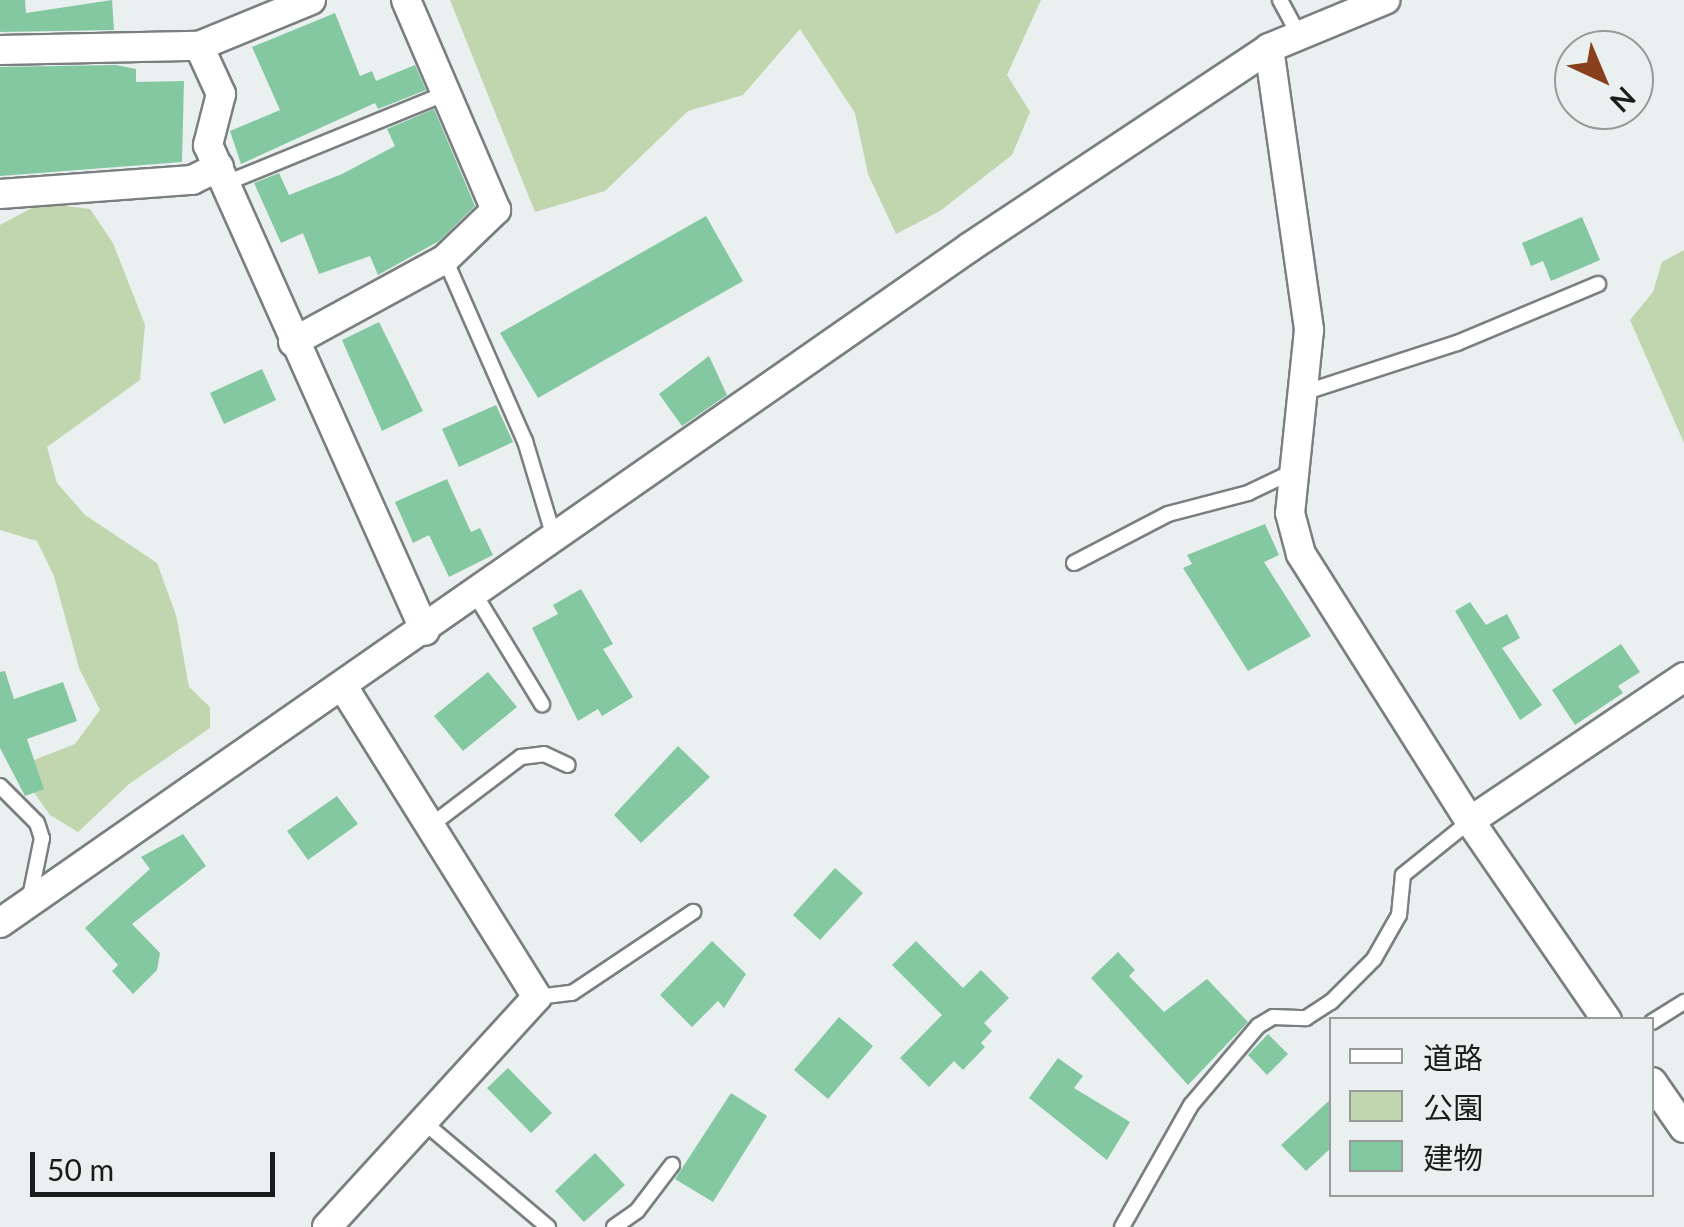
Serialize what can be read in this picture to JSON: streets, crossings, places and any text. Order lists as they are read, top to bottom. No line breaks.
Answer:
{"legend":["道路","公園","建物"],"scale_bar":"50 m","north":"bottom right"}
